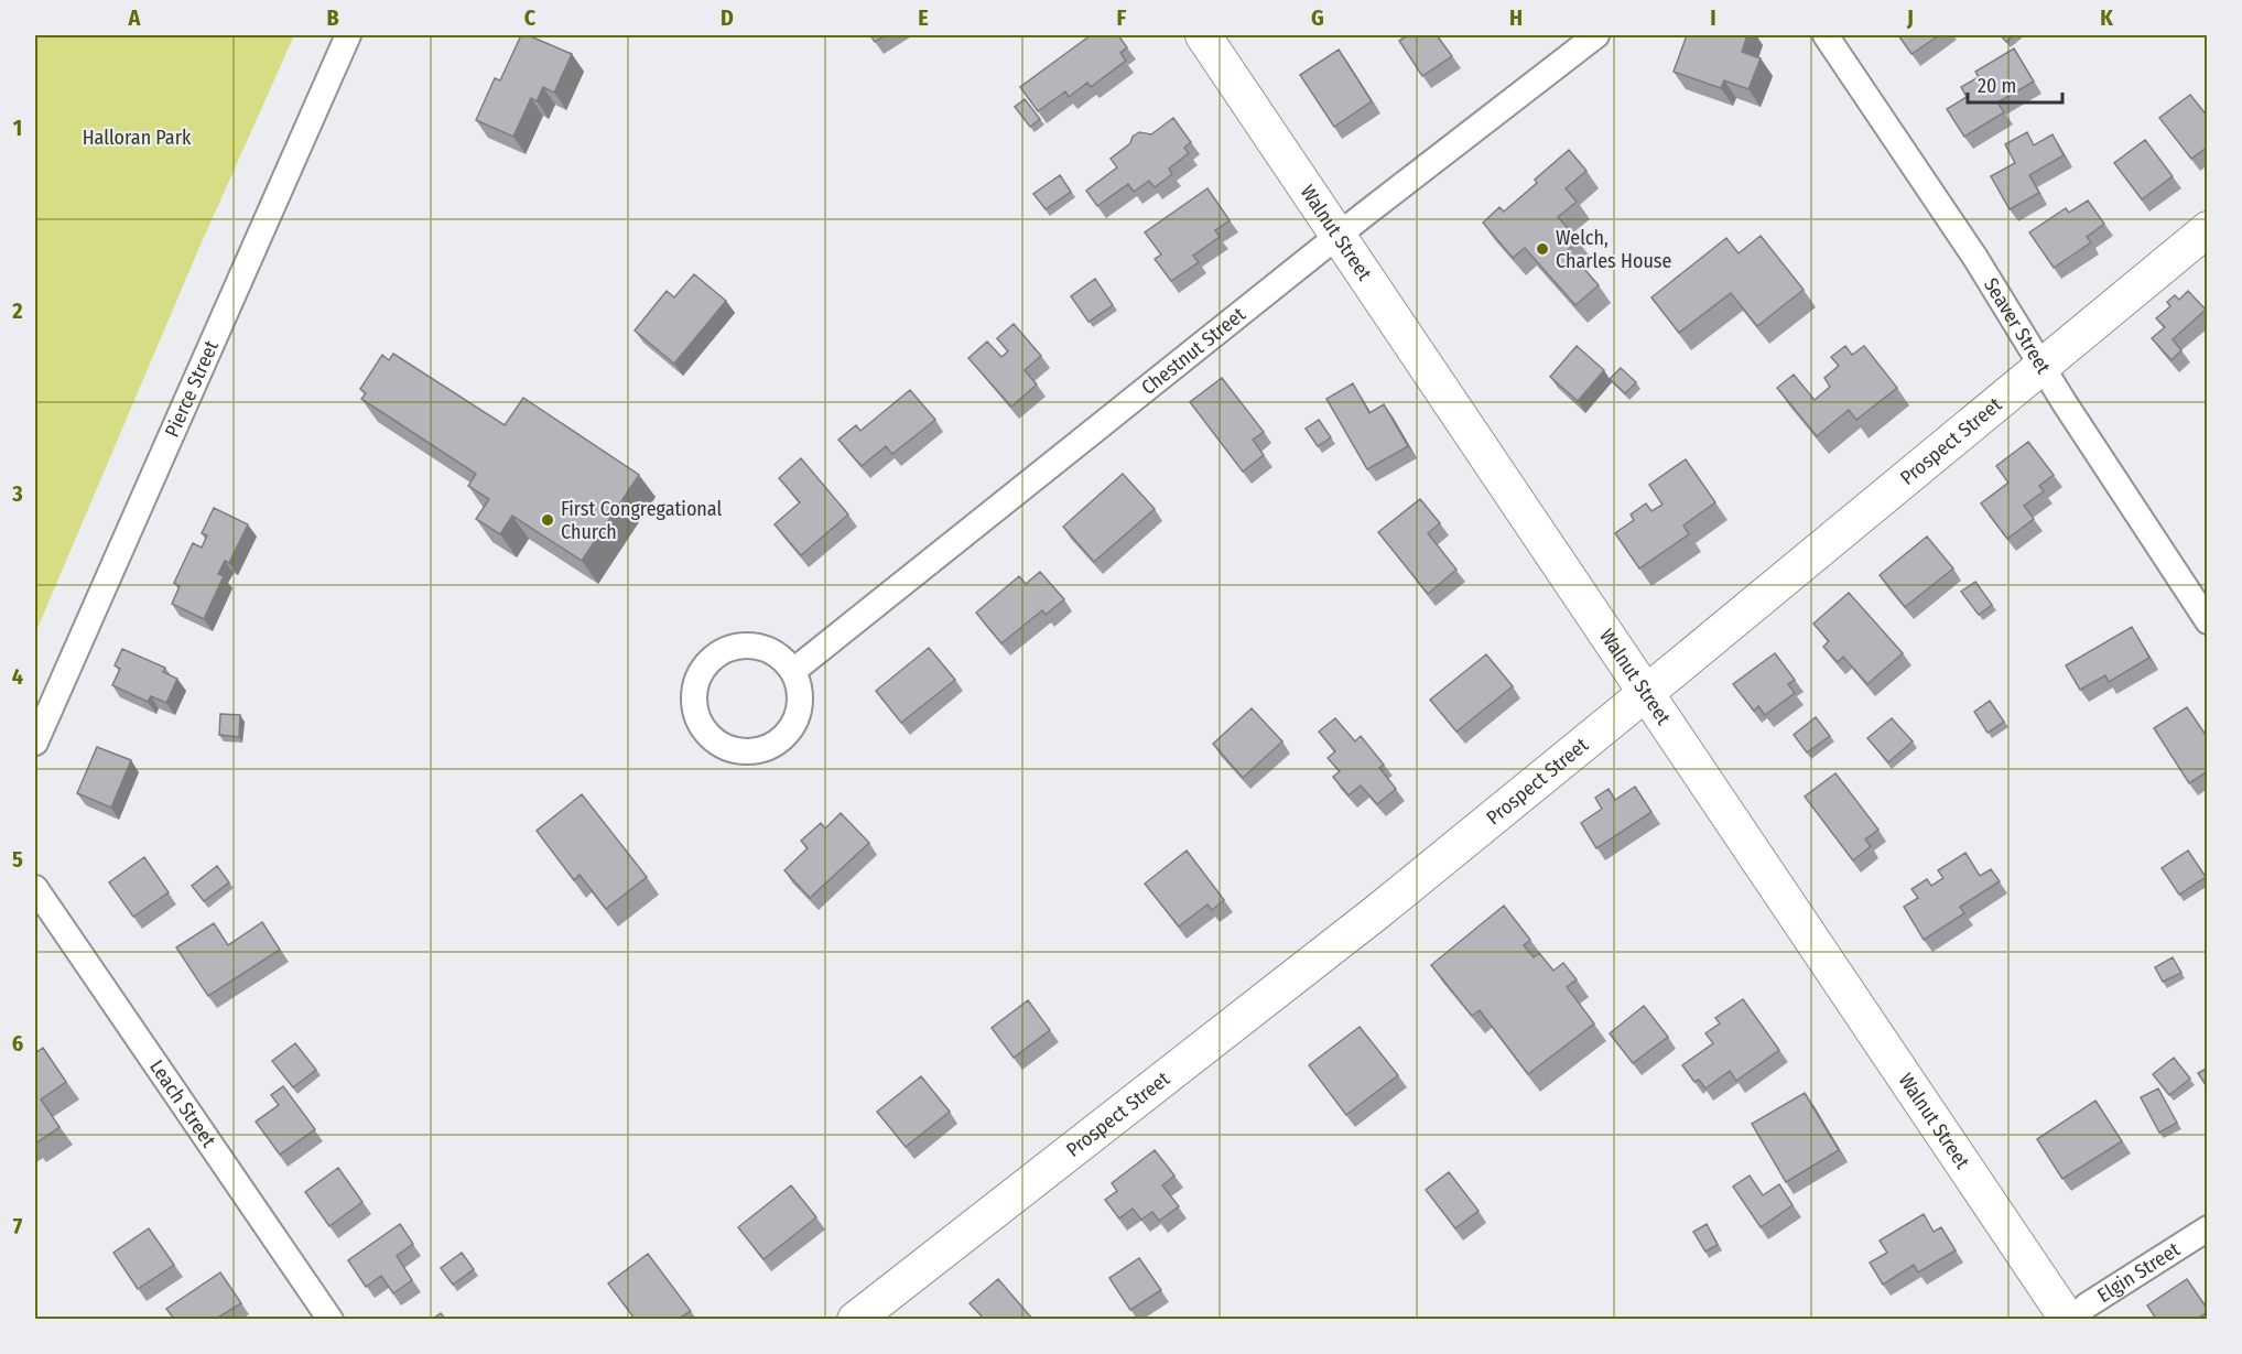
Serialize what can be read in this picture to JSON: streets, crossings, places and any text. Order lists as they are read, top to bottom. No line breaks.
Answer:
{"streets":{"street":["Walnut Street","Seaver Street","Chestnut Street","Pierce Street","Prospect Street","Leach Street","Elgin Street"]},"crossings":[["Walnut Street","Chestnut Street"],["Walnut Street","Prospect Street"],["Walnut Street","Elgin Street"],["Seaver Street","Prospect Street"]],"parks":["Halloran Park"],"places":["Welch, Charles House","First Congregational Church"],"scale_bar":"20 m","grid":{"columns":["A","B","C","D","E","F","G","H","I","J","K"],"rows":["1","2","3","4","5","6","7"]}}
